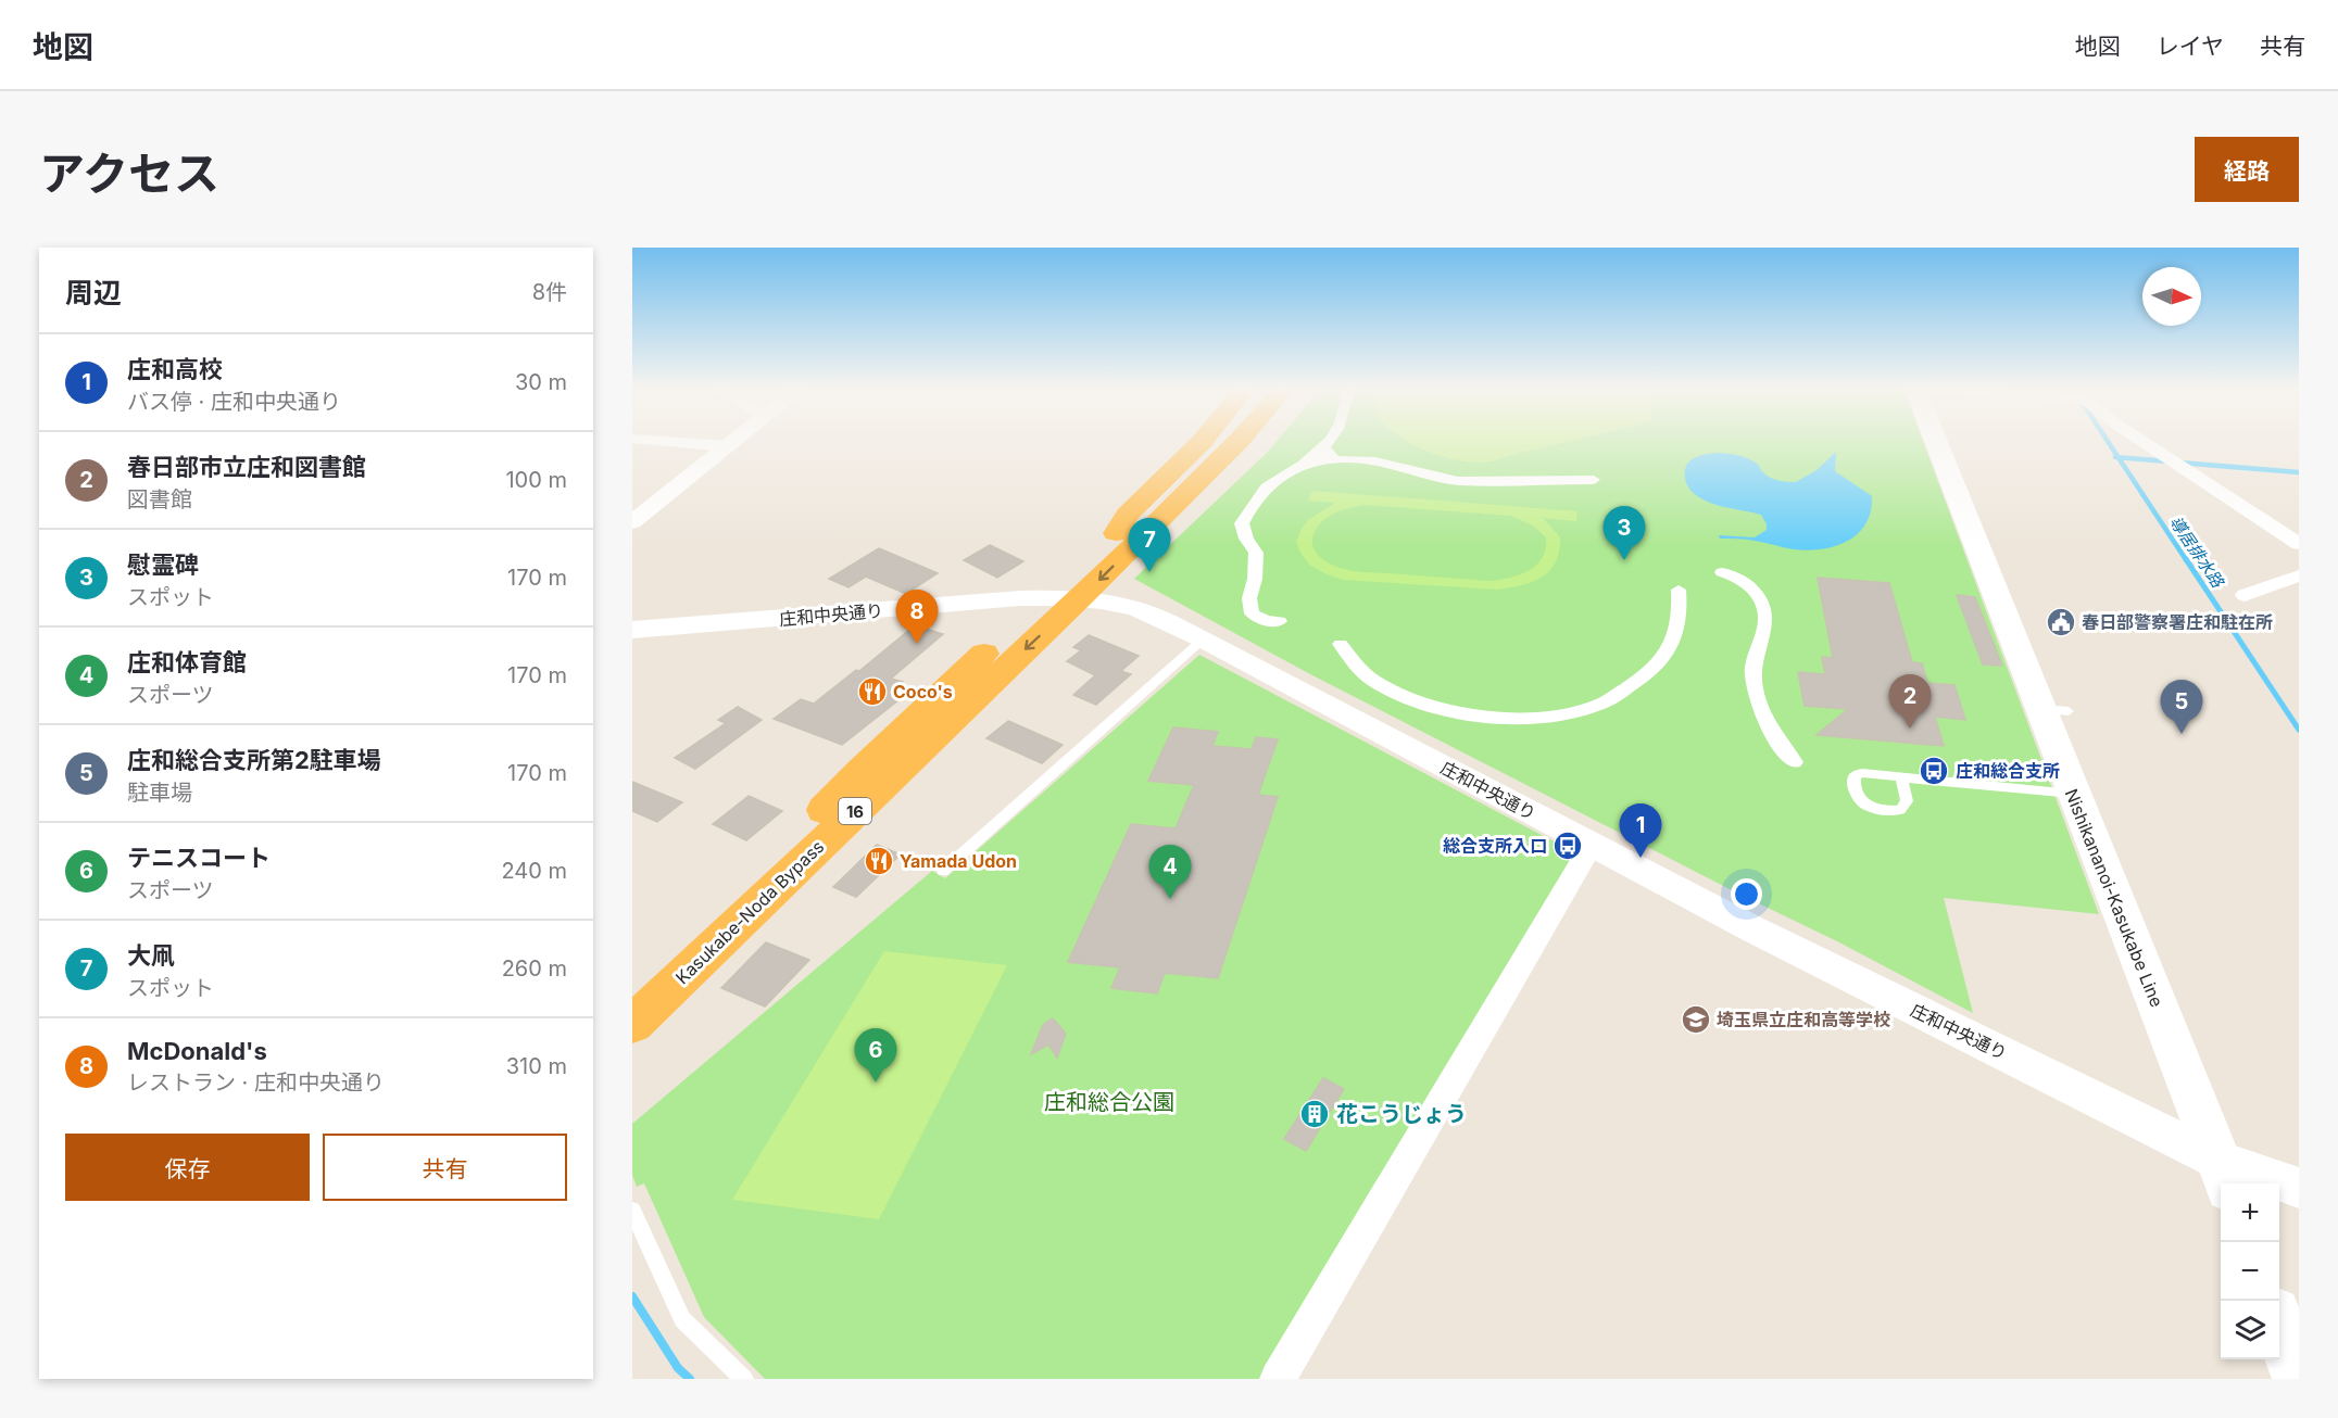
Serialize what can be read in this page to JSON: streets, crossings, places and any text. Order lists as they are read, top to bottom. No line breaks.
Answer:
{"streets":{"highway":["16","Kasukabe-Noda Bypass"],"main road":["Nishikananoi-Kasukabe Line"],"street":["庄和中央通り"]},"crossings":[["庄和中央通り","Nishikananoi-Kasukabe Line"],["庄和中央通り","Kasukabe-Noda Bypass"],["16","Kasukabe-Noda Bypass"]],"water":["導居排水路"],"parks":["庄和総合公園"],"places":{"public building":["春日部警察署庄和駐在所"],"restaurant":["Coco's","Yamada Udon"],"bus stop":["庄和総合支所","総合支所入口"],"school or university":["埼玉県立庄和高等学校"],"building":["花こうじょう"]},"north":"right","page":{"header":"地図","nav":["地図","レイヤ","共有"],"title":"アクセス","buttons":["経路",["保存","共有"]],"heading":["周辺","8件"],"list":[{"mark":"1","name":"庄和高校","note":"バス停 · 庄和中央通り","value":"30 m"},{"mark":"2","name":"春日部市立庄和図書館","note":"図書館","value":"100 m"},{"mark":"3","name":"慰霊碑","note":"スポット","value":"170 m"},{"mark":"4","name":"庄和体育館","note":"スポーツ","value":"170 m"},{"mark":"5","name":"庄和総合支所第2駐車場","note":"駐車場","value":"170 m"},{"mark":"6","name":"テニスコート","note":"スポーツ","value":"240 m"},{"mark":"7","name":"大凧","note":"スポット","value":"260 m"},{"mark":"8","name":"McDonald's","note":"レストラン · 庄和中央通り","value":"310 m"}],"pins":["3","7","8","2","5","1","4","6"],"map_buttons":["+","−"]}}
